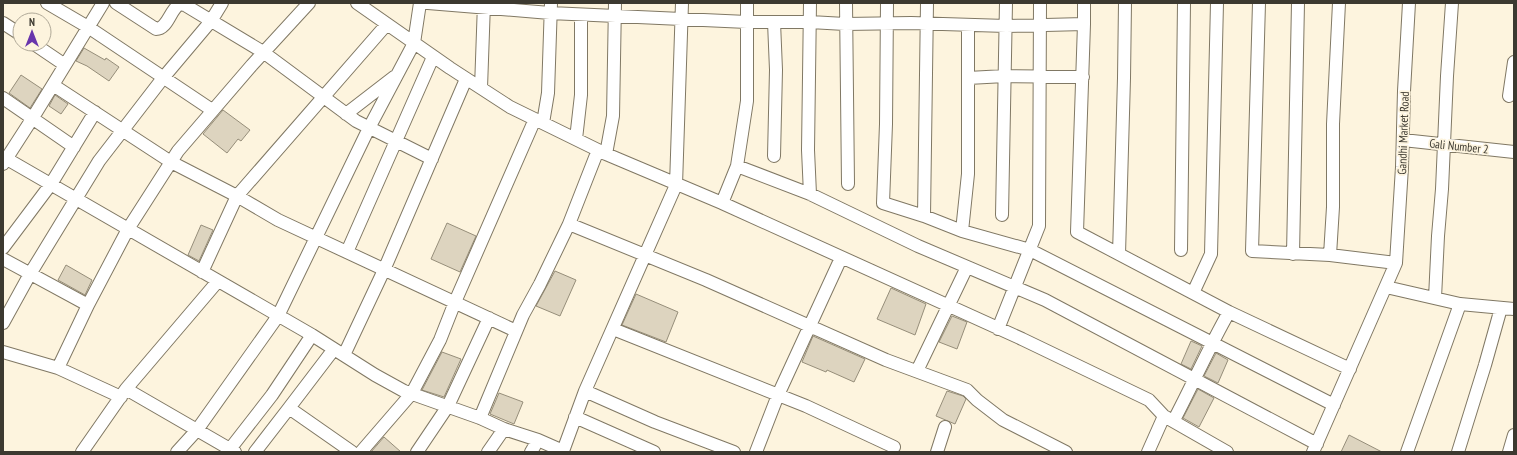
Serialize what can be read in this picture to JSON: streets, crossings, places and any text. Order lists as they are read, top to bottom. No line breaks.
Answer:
{"streets":{"street":["Gandhi Market Road","Gali Number 2"]},"crossings":[["Gandhi Market Road","Gali Number 2"]],"north":"top"}
